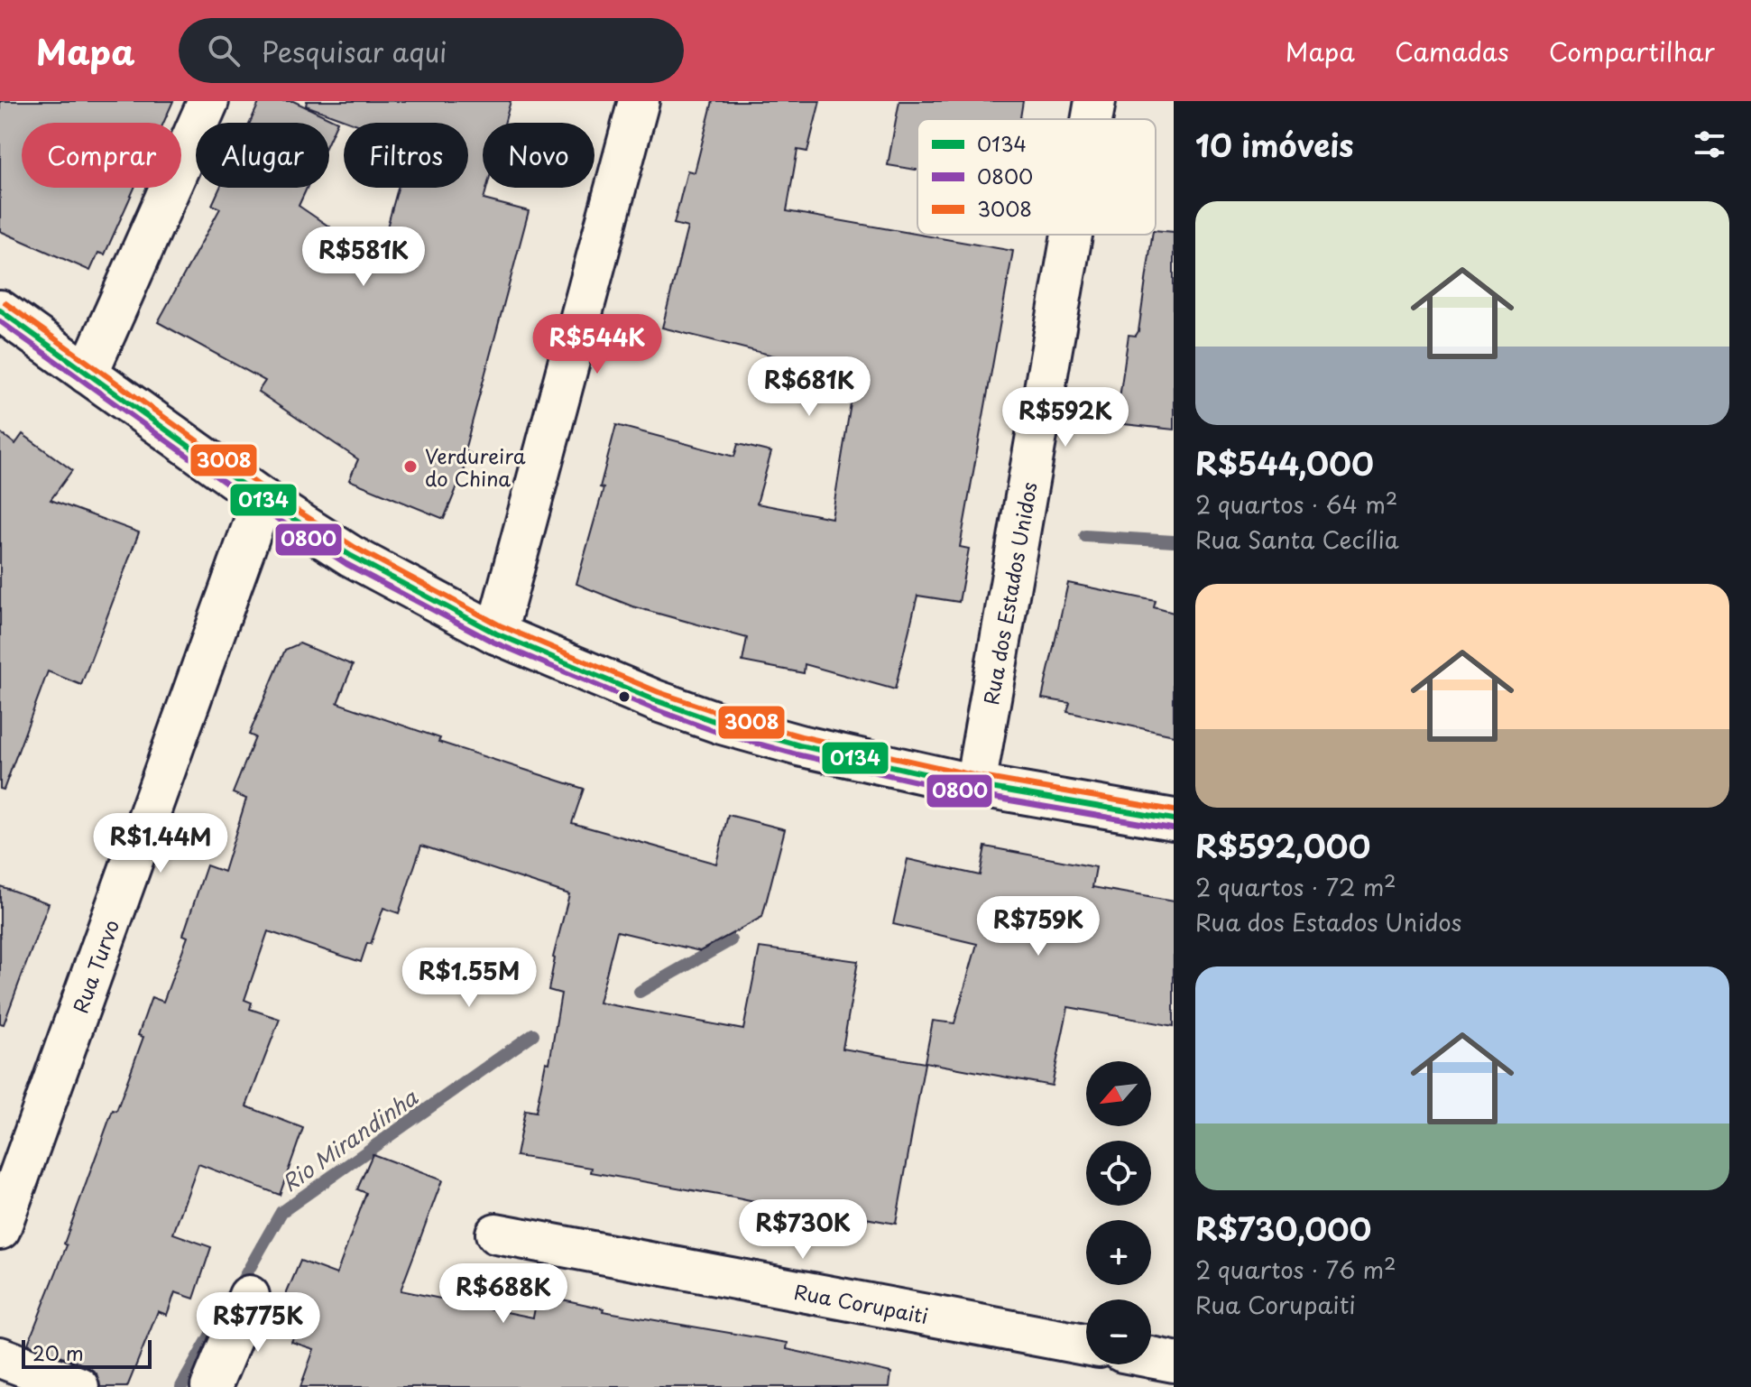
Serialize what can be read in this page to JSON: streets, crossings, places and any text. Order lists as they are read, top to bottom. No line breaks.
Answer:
{"streets":{"street":["Rua dos Estados Unidos","Rua Turvo","Rua Corupaiti"]},"water":["Rio Mirandinha"],"places":["Verdureira do China"],"lines":["transit line 3008","transit line 0134","transit line 0800"],"legend":["0134","0800","3008"],"scale_bar":"20 m","north":"bottom left","page":{"header":"Mapa","search":"Pesquisar aqui","nav":["Mapa","Camadas","Compartilhar"],"heading":"10 imóveis","chip":["Comprar","Alugar","Filtros","Novo"],"list":[{"name":"R$544,000","note":"2 quartos · 64 m² · Rua Santa Cecília"},{"name":"R$592,000","note":"2 quartos · 72 m² · Rua dos Estados Unidos"},{"name":"R$730,000","note":"2 quartos · 76 m² · Rua Corupaiti"}],"price":["R$581K","R$544K","R$681K","R$592K","R$1.44M","R$759K","R$1.55M","R$730K","R$688K","R$775K"],"map_buttons":["+","−"],"scale":"20 m"}}
